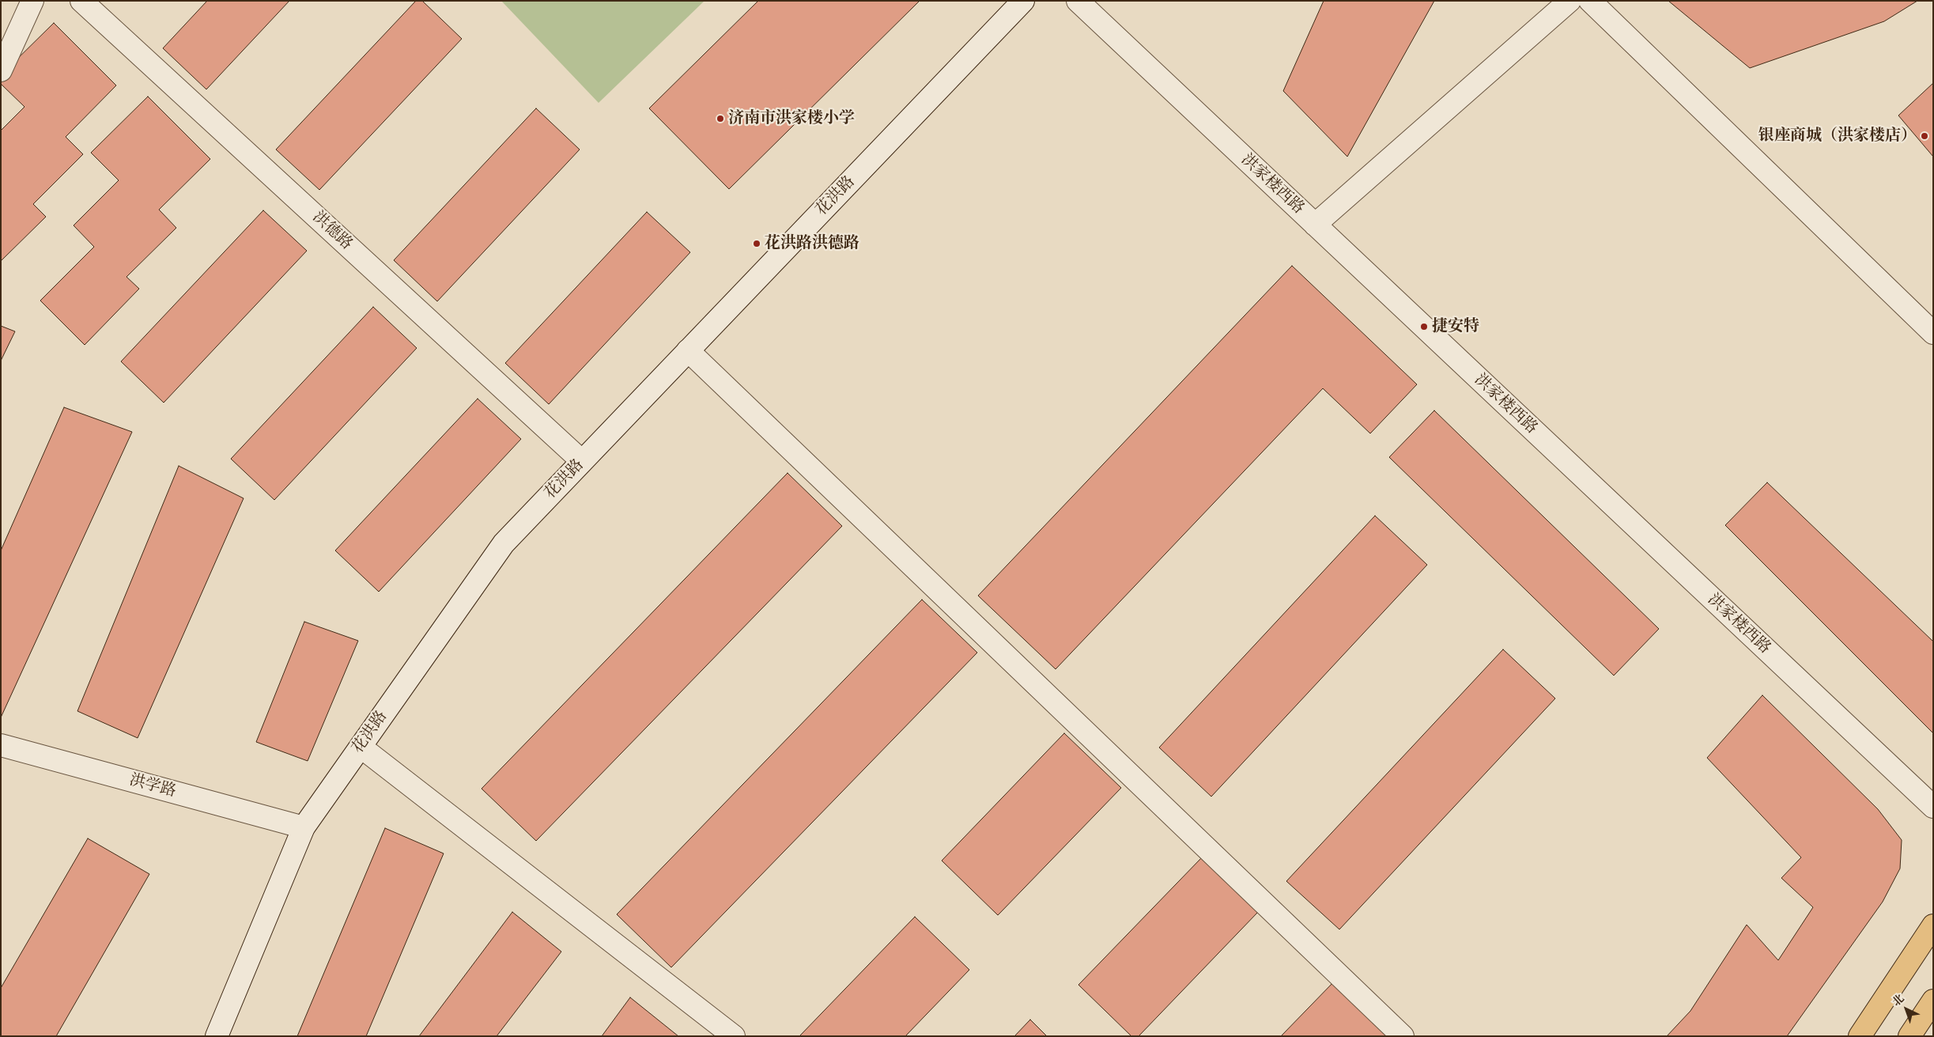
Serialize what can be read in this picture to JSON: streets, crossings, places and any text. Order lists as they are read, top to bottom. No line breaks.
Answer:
{"streets":{"street":["洪家楼西路","花洪路","洪德路","洪学路"]},"crossings":[["花洪路","洪德路"],["花洪路","洪学路"]],"places":["济南市洪家楼小学","银座商城（洪家楼店）","花洪路洪德路","捷安特"],"north":"top left"}
